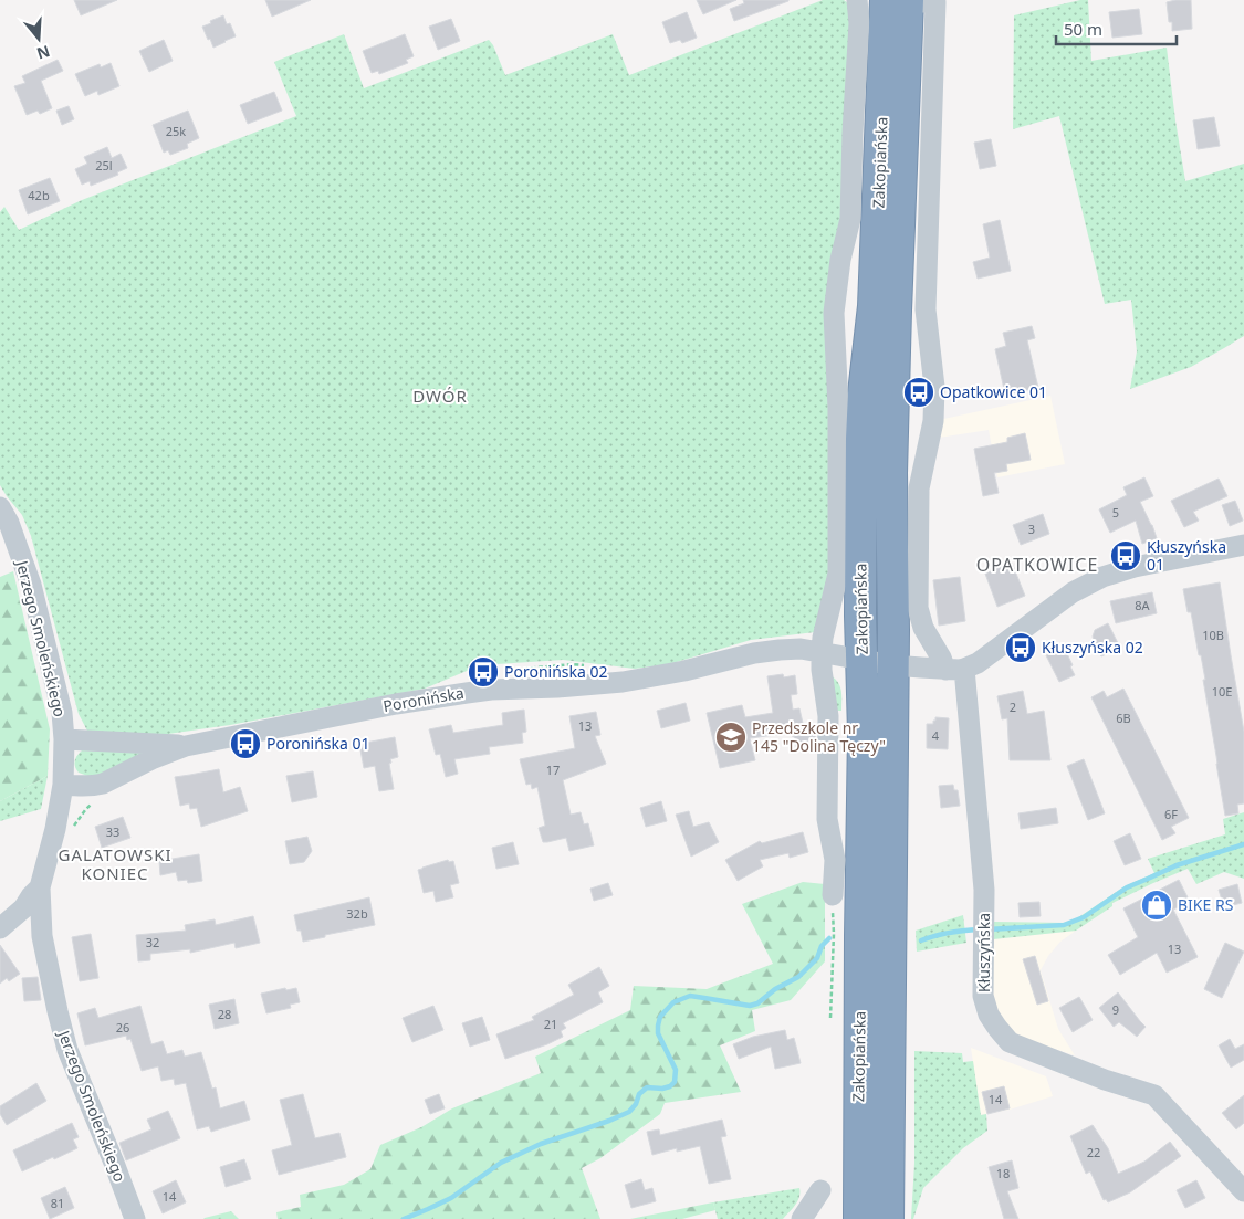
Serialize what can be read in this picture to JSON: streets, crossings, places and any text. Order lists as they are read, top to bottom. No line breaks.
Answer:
{"streets":{"highway":["Zakopiańska"],"street":["Jerzego Smoleńskiego","Poronińska","Kłuszyńska"]},"crossings":[["Zakopiańska","Poronińska"],["Jerzego Smoleńskiego","Poronińska"],["Poronińska","Kłuszyńska"]],"districts":["DWÓR","OPATKOWICE","GALATOWSKI KONIEC"],"places":{"bus stop":["Opatkowice 01","Kłuszyńska 01","Kłuszyńska 02","Poronińska 02","Poronińska 01"],"school or university":["Przedszkole nr 145 \"Dolina Tęczy\""],"shop":["BIKE RS"]},"house_numbers":["25k","25l","42b","5","3","8A","10B","10E","2","6B","13","4","17","6F","33","32b","32","13","9","28","21","26","14","22","18","14","81"],"scale_bar":"50 m","north":"bottom"}
